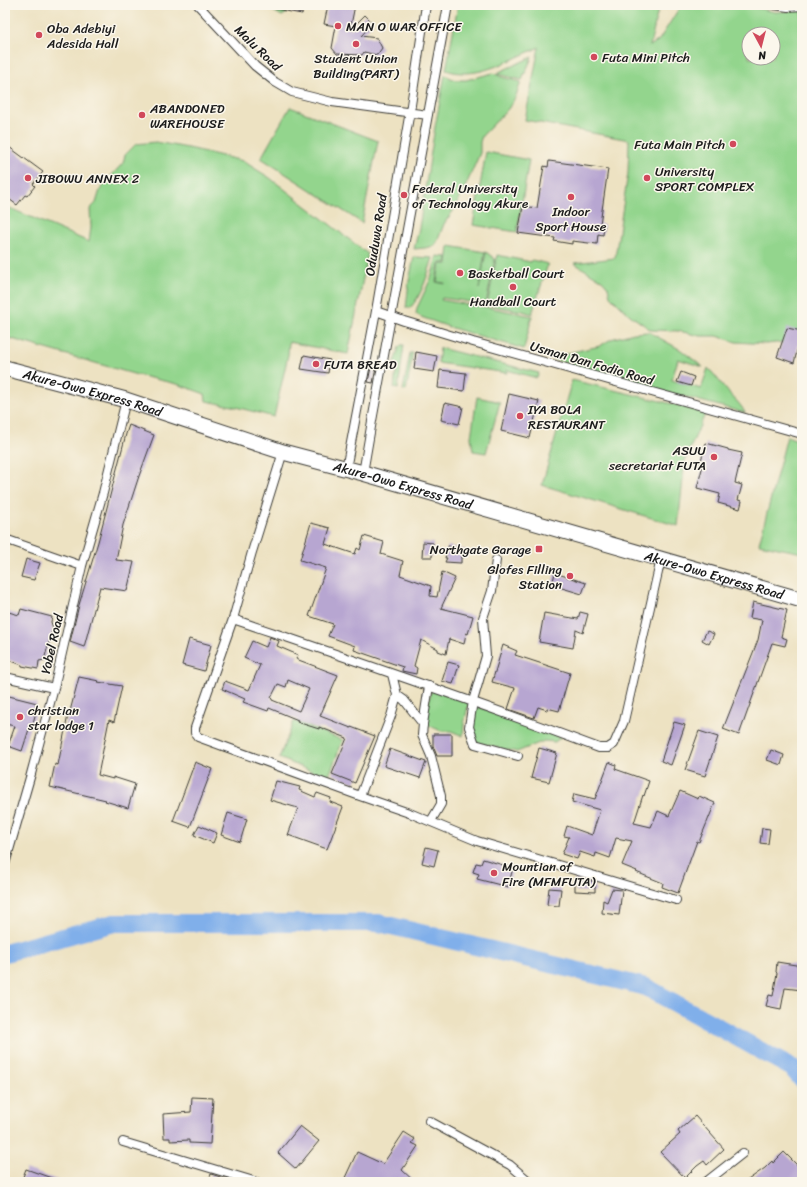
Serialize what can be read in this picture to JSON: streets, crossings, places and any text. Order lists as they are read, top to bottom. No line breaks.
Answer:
{"streets":{"highway":["Akure-Owo Express Road"],"street":["Malu Road","Oduduwa Road","Usman Dan Fodio Road","Yobel Road"]},"crossings":[["Malu Road","Oduduwa Road"],["Oduduwa Road","Usman Dan Fodio Road"],["Oduduwa Road","Akure-Owo Express Road"],["Akure-Owo Express Road","Yobel Road"]],"places":{"other":["MAN O WAR OFFICE","Oba Adebiyi Adesida Hall","Student Union Building(PART)","Futa Mini Pitch","ABANDONED WAREHOUSE","Futa Main Pitch","JIBOWU ANNEX 2","University SPORT COMPLEX","Federal University of Technology Akure","Indoor Sport House","Basketball Court","Handball Court","FUTA BREAD","IYA BOLA RESTAURANT","ASUU secretariat FUTA","Glofes Filling Station","christian star lodge 1","Mountian of Fire (MFMFUTA)"],"transit":["Northgate Garage"]},"north":"bottom"}
